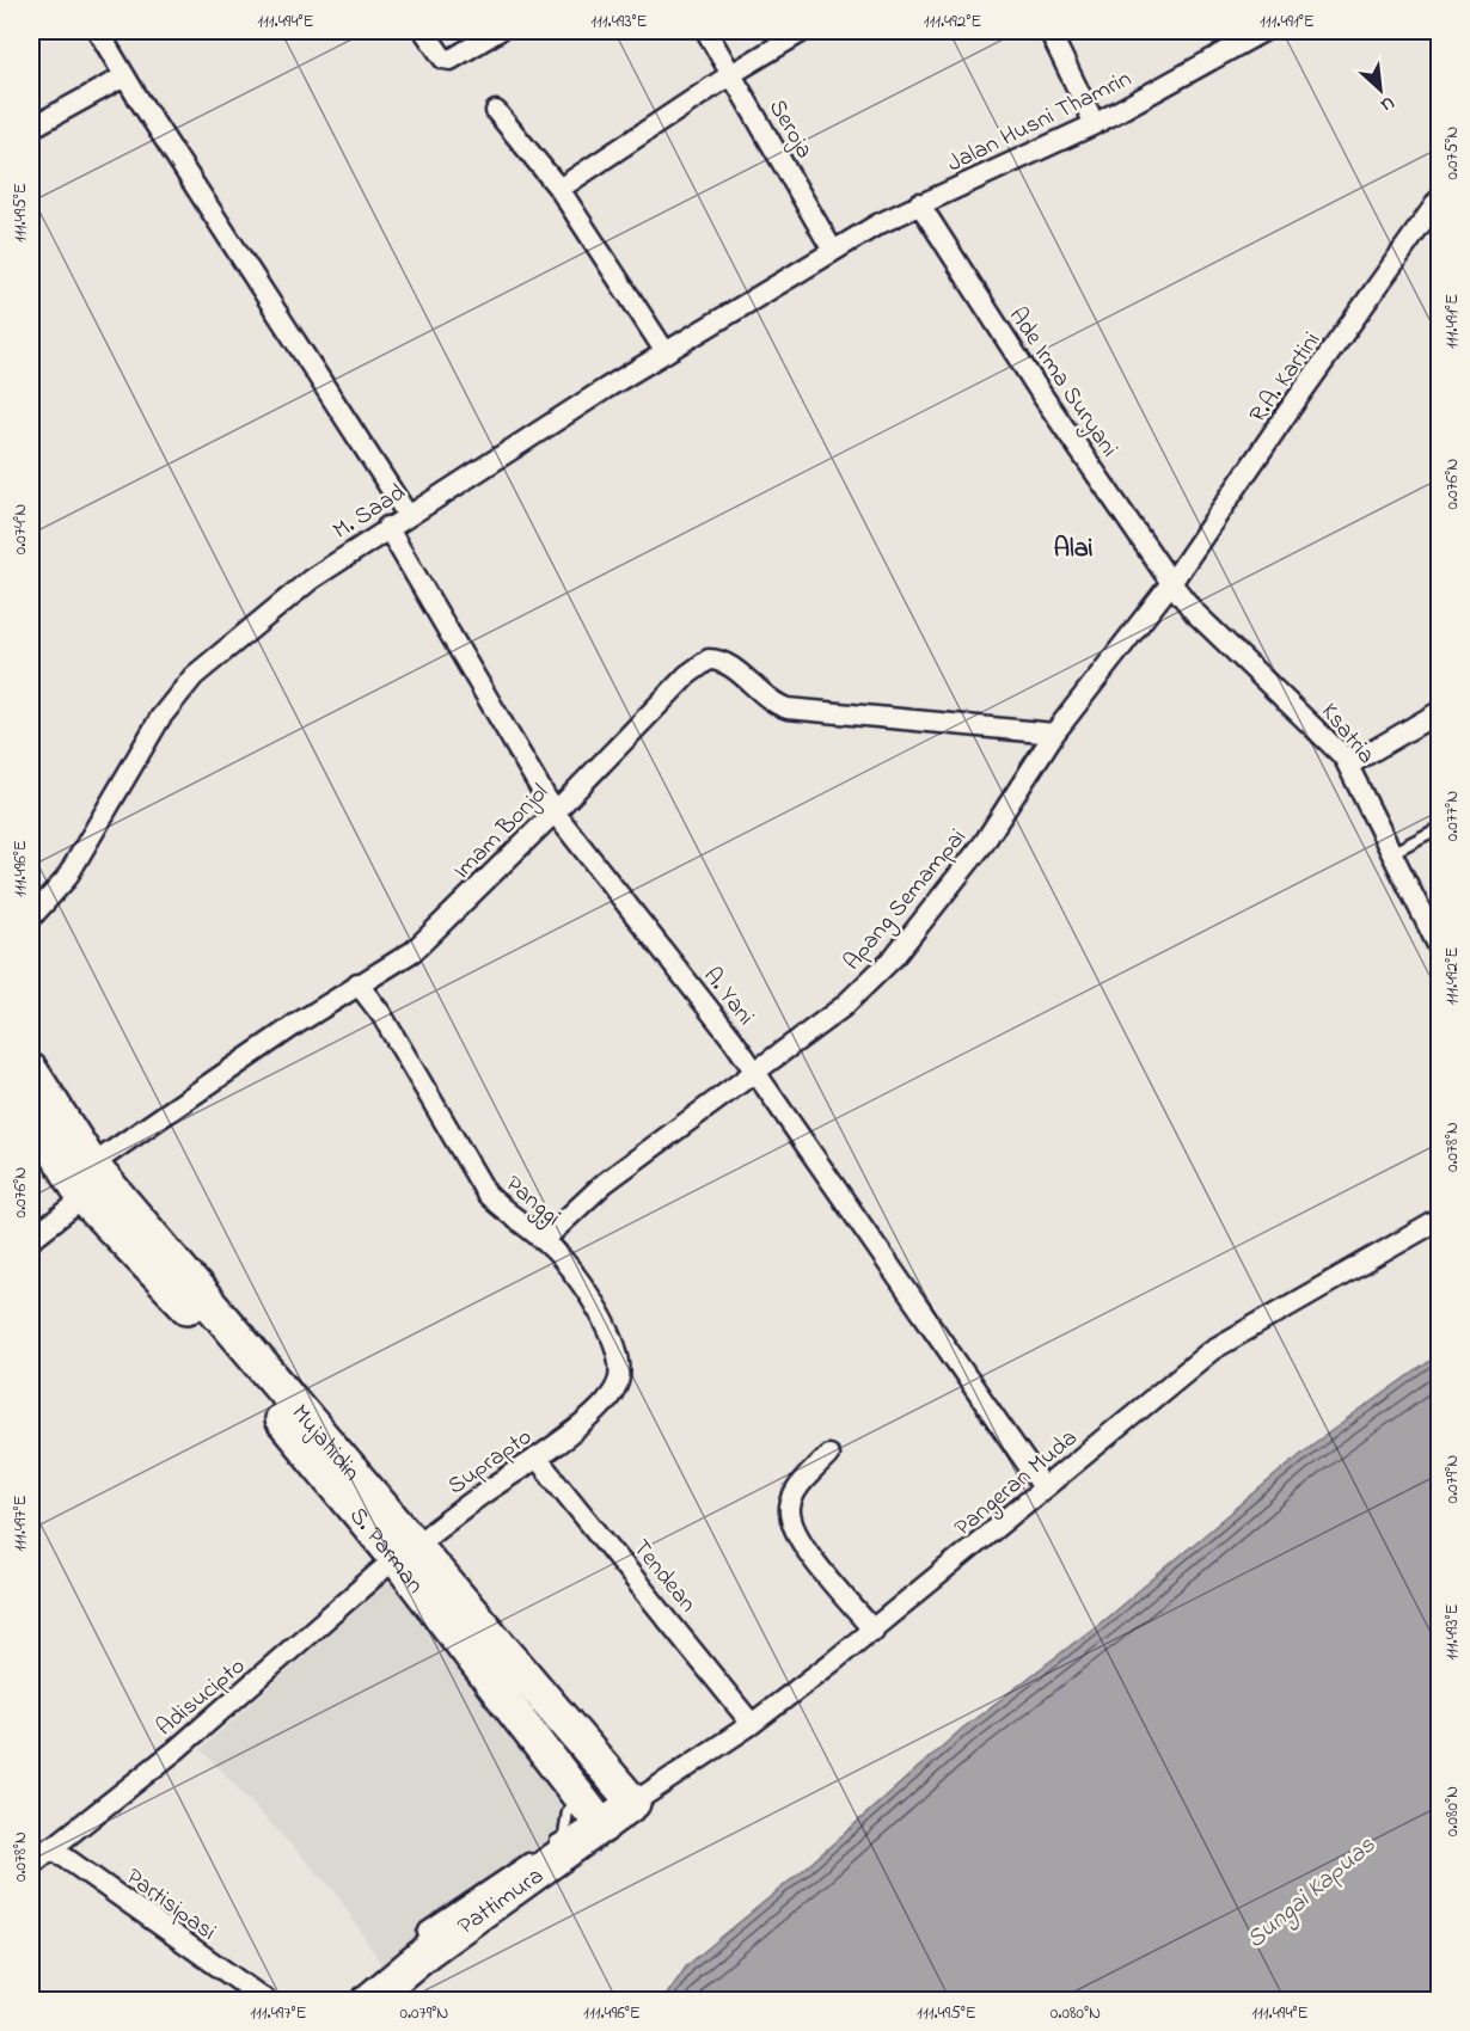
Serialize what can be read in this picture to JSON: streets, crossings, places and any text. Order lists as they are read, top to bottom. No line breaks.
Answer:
{"streets":{"main road":["Mujahidin","S. Parman","Pattimura"],"street":["Jalan Husni Thamrin","Seroja","R.A. Kartini","Ade Irma Suryani","M. Saad","Ksatria","Imam Bonjol","Apang Semampai","A. Yani","Panggi","Suprapto","Pangeran Muda","Tendean","Adisucipto","Partisipasi"]},"crossings":[["Jalan Husni Thamrin","Seroja"],["Jalan Husni Thamrin","Ade Irma Suryani"],["Jalan Husni Thamrin","M. Saad"],["Seroja","M. Saad"],["R.A. Kartini","Ade Irma Suryani"],["R.A. Kartini","Ksatria"],["R.A. Kartini","Apang Semampai"],["Ade Irma Suryani","Ksatria"],["Ade Irma Suryani","Apang Semampai"],["M. Saad","A. Yani"],["Ksatria","Apang Semampai"],["Imam Bonjol","Apang Semampai"],["Imam Bonjol","A. Yani"],["Imam Bonjol","Panggi"],["Imam Bonjol","Mujahidin"],["Apang Semampai","A. Yani"],["Apang Semampai","Panggi"],["A. Yani","Pangeran Muda"],["Panggi","Suprapto"],["Mujahidin","Suprapto"],["Mujahidin","Pangeran Muda"],["Mujahidin","S. Parman"],["Mujahidin","Adisucipto"],["Mujahidin","Pattimura"],["Suprapto","S. Parman"],["Suprapto","Tendean"],["Suprapto","Adisucipto"],["Pangeran Muda","Tendean"],["Pangeran Muda","Pattimura"],["S. Parman","Adisucipto"],["S. Parman","Pattimura"],["Adisucipto","Partisipasi"]],"districts":["Alai"],"water":["Sungai Kapuas"],"north":"bottom right","coordinates":["111.494°E","111.493°E","111.492°E","111.491°E","0.075°N","111.495°E","0.076°N","0.074°N","0.077°N","111.496°E","0.078°N","0.079°N","111.497°E","0.080°N"]}
